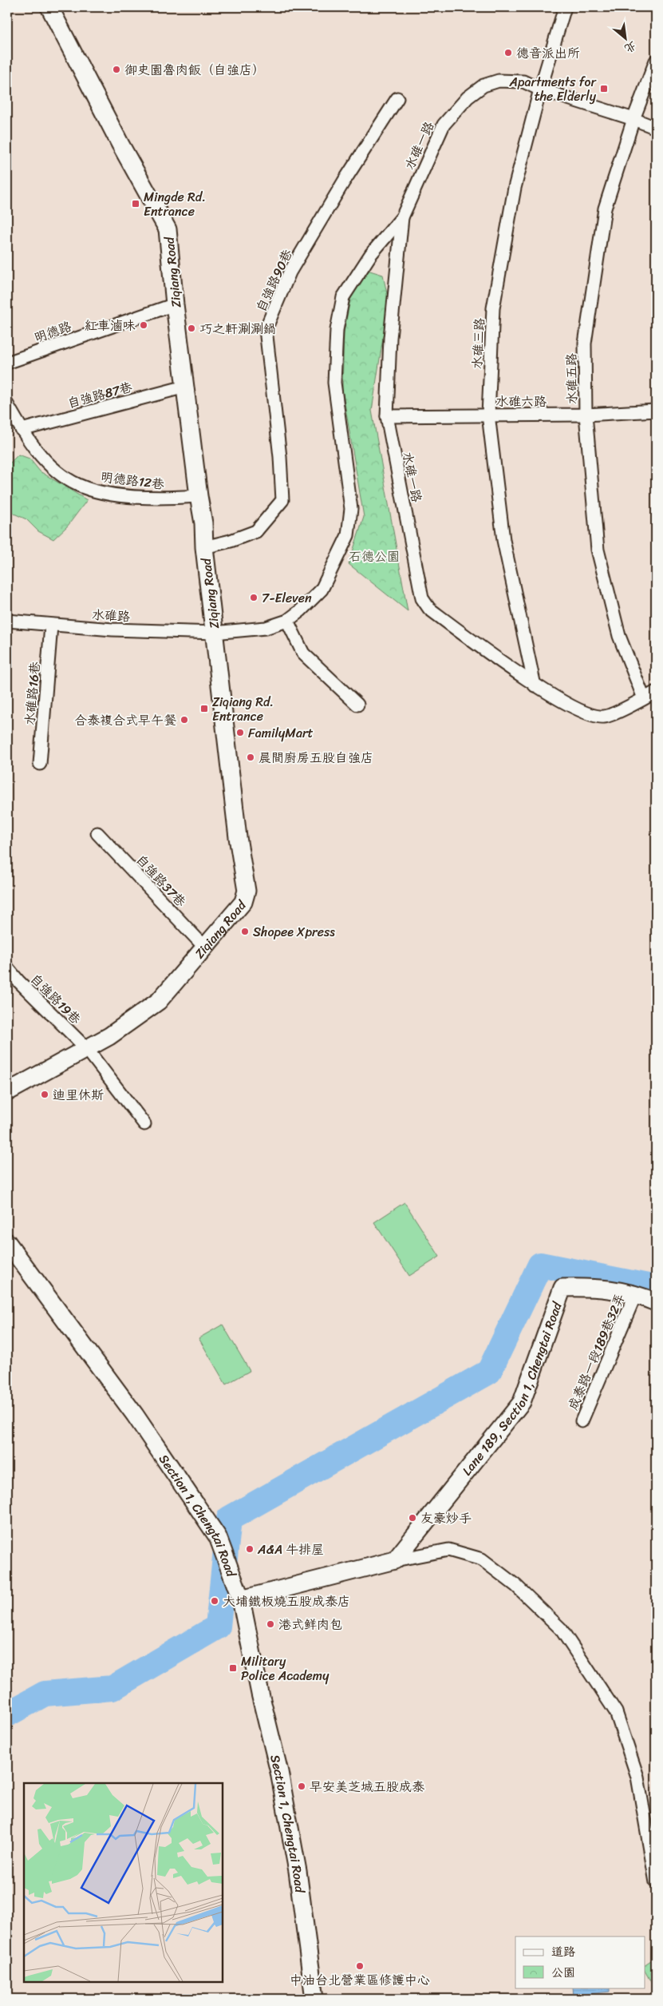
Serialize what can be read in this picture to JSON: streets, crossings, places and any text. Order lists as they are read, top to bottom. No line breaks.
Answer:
{"streets":{"street":["水碓一路","Ziqiang Road","自強路90巷","明德路","水碓三路","水碓五路","自強路87巷","水碓六路","明德路12巷","水碓路","水碓路16巷","自強路37巷","自強路19巷","成泰路一段189巷32弄","Lane 189, Section 1, Chengtai Road","Section 1, Chengtai Road"]},"crossings":[["水碓一路","Ziqiang Road"],["水碓一路","水碓三路"],["水碓一路","水碓五路"],["水碓一路","水碓六路"],["水碓一路","水碓路"],["Ziqiang Road","自強路90巷"],["Ziqiang Road","明德路"],["Ziqiang Road","自強路87巷"],["Ziqiang Road","明德路12巷"],["Ziqiang Road","水碓路"],["Ziqiang Road","自強路37巷"],["Ziqiang Road","自強路19巷"],["水碓三路","水碓六路"],["水碓五路","水碓六路"],["自強路87巷","明德路12巷"],["水碓路","水碓路16巷"],["成泰路一段189巷32弄","Lane 189, Section 1, Chengtai Road"]],"parks":["石德公園"],"places":{"other":["德音派出所","御史園魯肉飯（自強店）","紅車滷味","巧之軒涮涮鍋","7-Eleven","合泰複合式早午餐","FamilyMart","晨間廚房五股自強店","Shopee Xpress","迪里休斯","友豪炒手","A&A 牛排屋","大埔鐵板燒五股成泰店","港式鲜肉包","早安美芝城五股成泰","中油台北營業區修護中心"],"transit":["Apartments for the Elderly","Mingde Rd. Entrance","Ziqiang Rd. Entrance","Military Police Academy"]},"legend":["道路","公園"],"north":"bottom right"}
